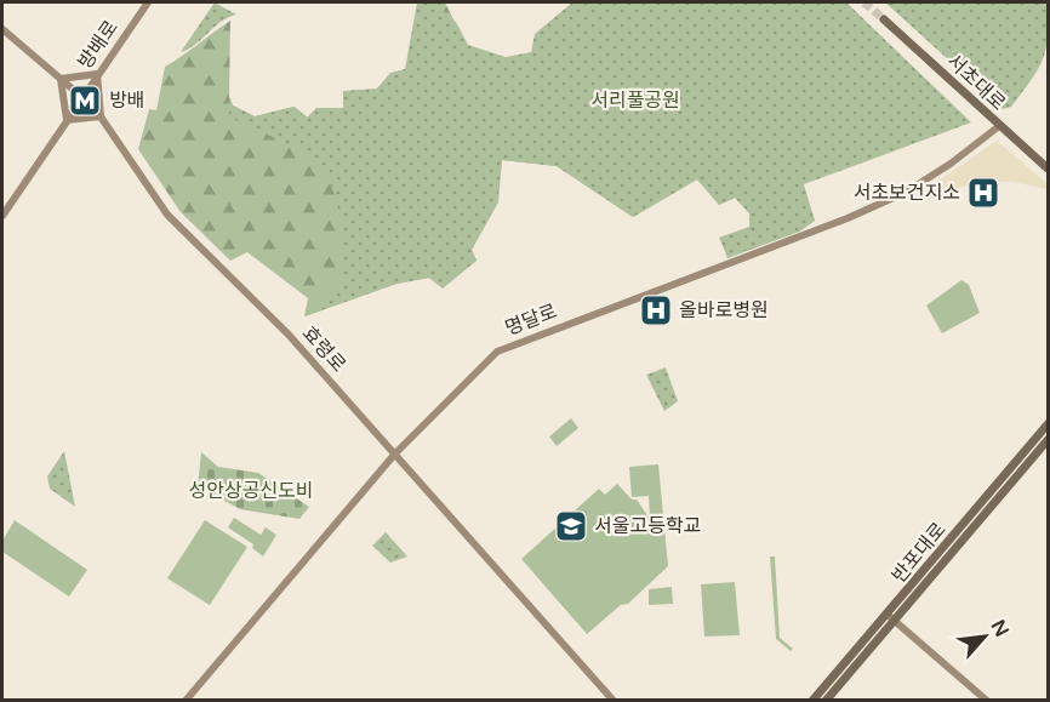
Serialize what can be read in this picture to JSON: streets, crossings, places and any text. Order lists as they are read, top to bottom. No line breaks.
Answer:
{"streets":{"main road":["방배로","서초대로","명달로","효령로","반포대로"]},"crossings":[["방배로","효령로"],["서초대로","명달로"],["명달로","효령로"]],"parks":["서리풀공원","성안상공신도비"],"places":{"metro station":["방배"],"hospital":["서초보건지소","올바로병원"],"school or university":["서울고등학교"]},"north":"top right"}
